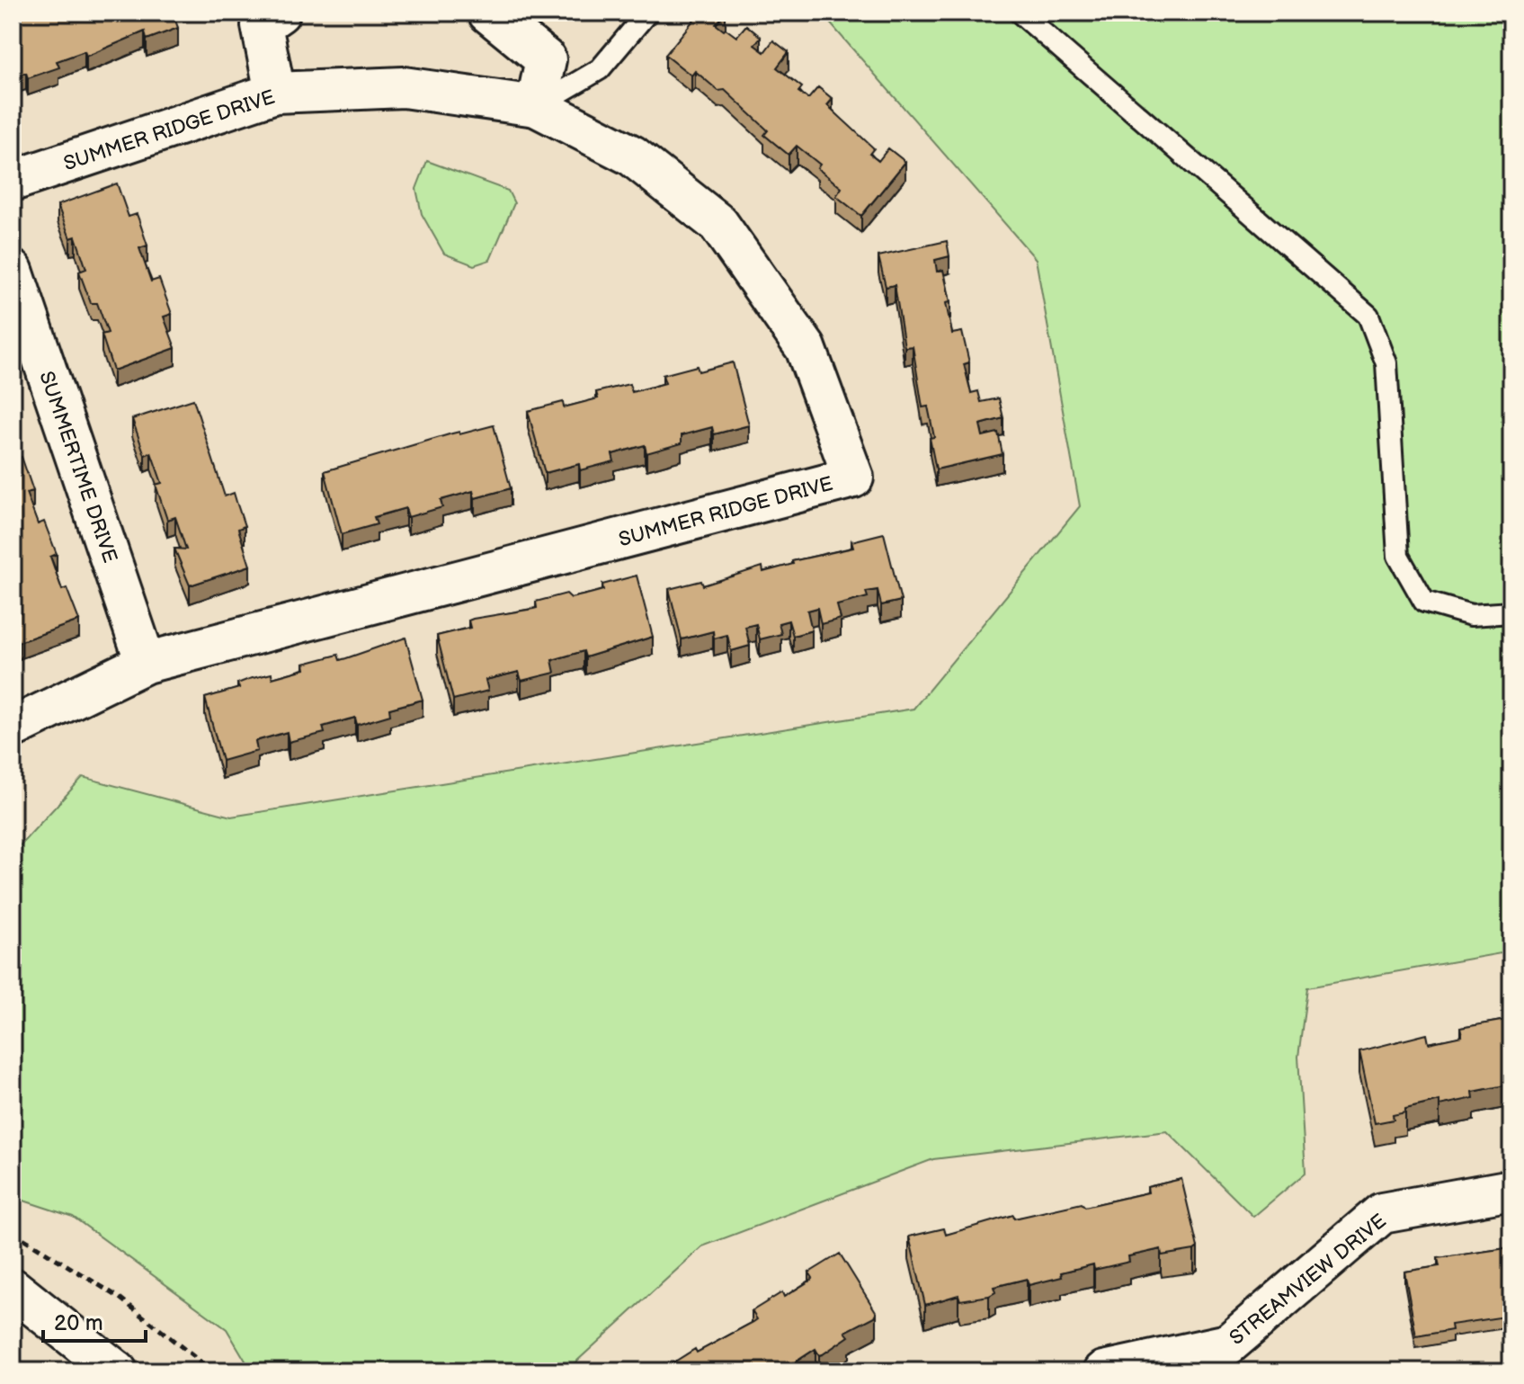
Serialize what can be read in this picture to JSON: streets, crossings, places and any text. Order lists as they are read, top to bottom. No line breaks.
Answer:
{"streets":{"street":["SUMMER RIDGE DRIVE","SUMMERTIME DRIVE","STREAMVIEW DRIVE"]},"crossings":[["SUMMER RIDGE DRIVE","SUMMERTIME DRIVE"]],"scale_bar":"20 m"}
